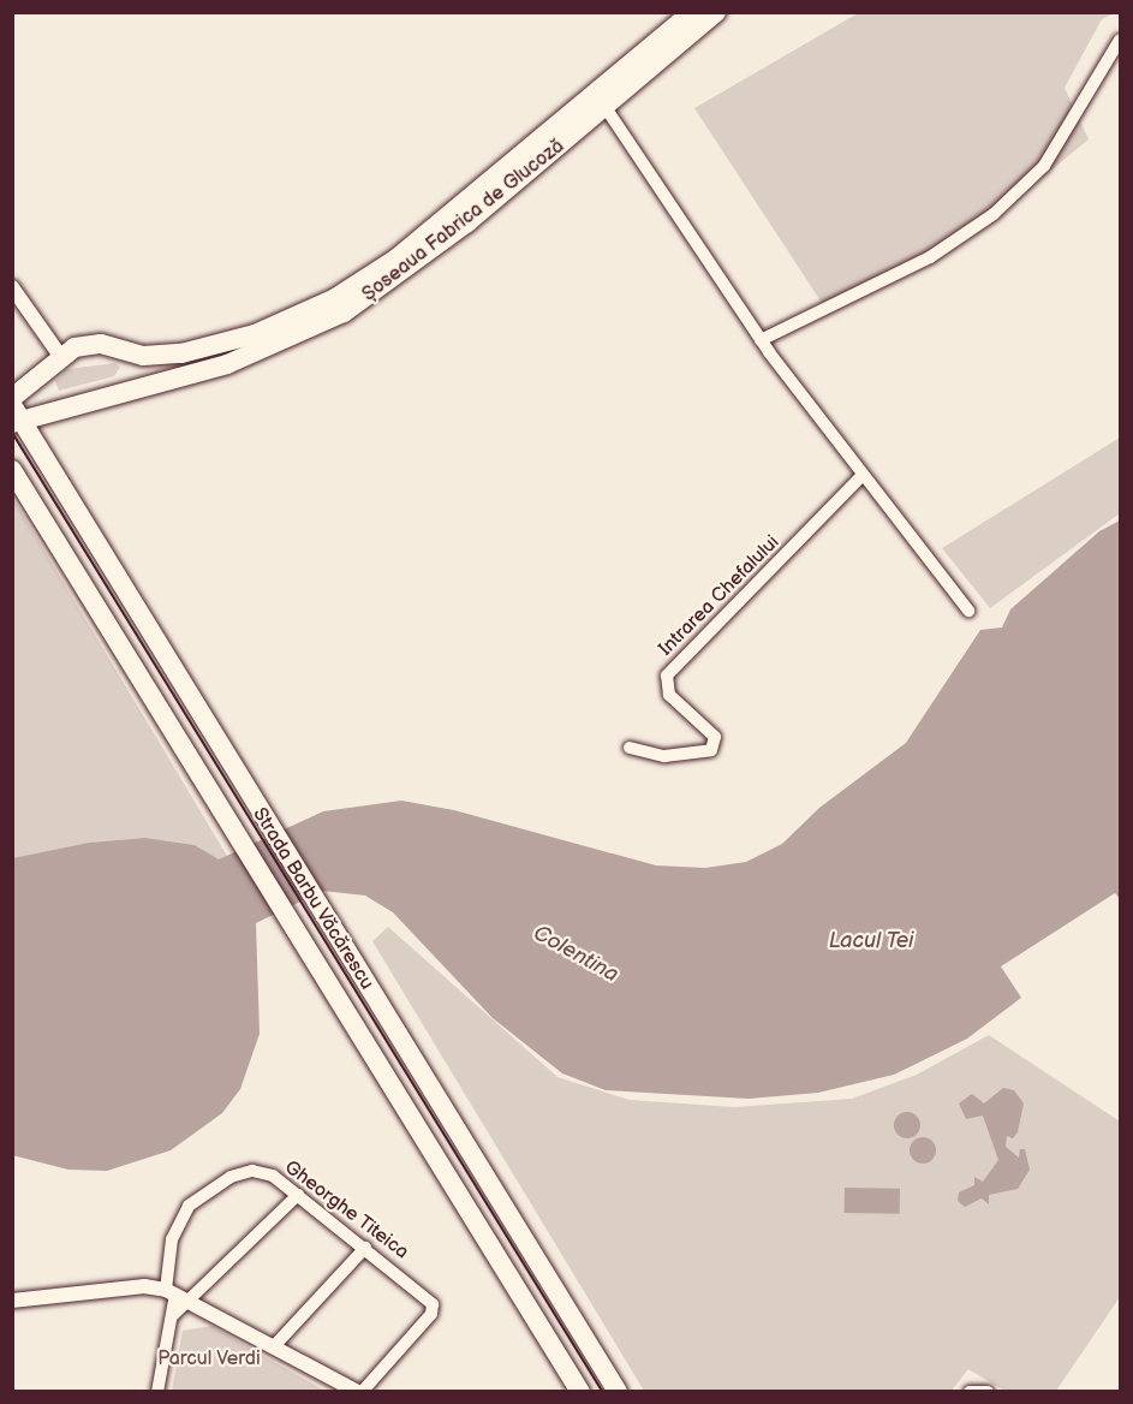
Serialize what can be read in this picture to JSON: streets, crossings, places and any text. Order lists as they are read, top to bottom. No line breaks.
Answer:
{"streets":{"main road":["Șoseaua Fabrica de Glucoză","Strada Barbu Văcărescu"],"street":["Intrarea Chefalului","Gheorghe Titeica"]},"crossings":[["Șoseaua Fabrica de Glucoză","Strada Barbu Văcărescu"]],"water":["Lacul Tei","Colentina"],"parks":["Parcul Verdi"]}
